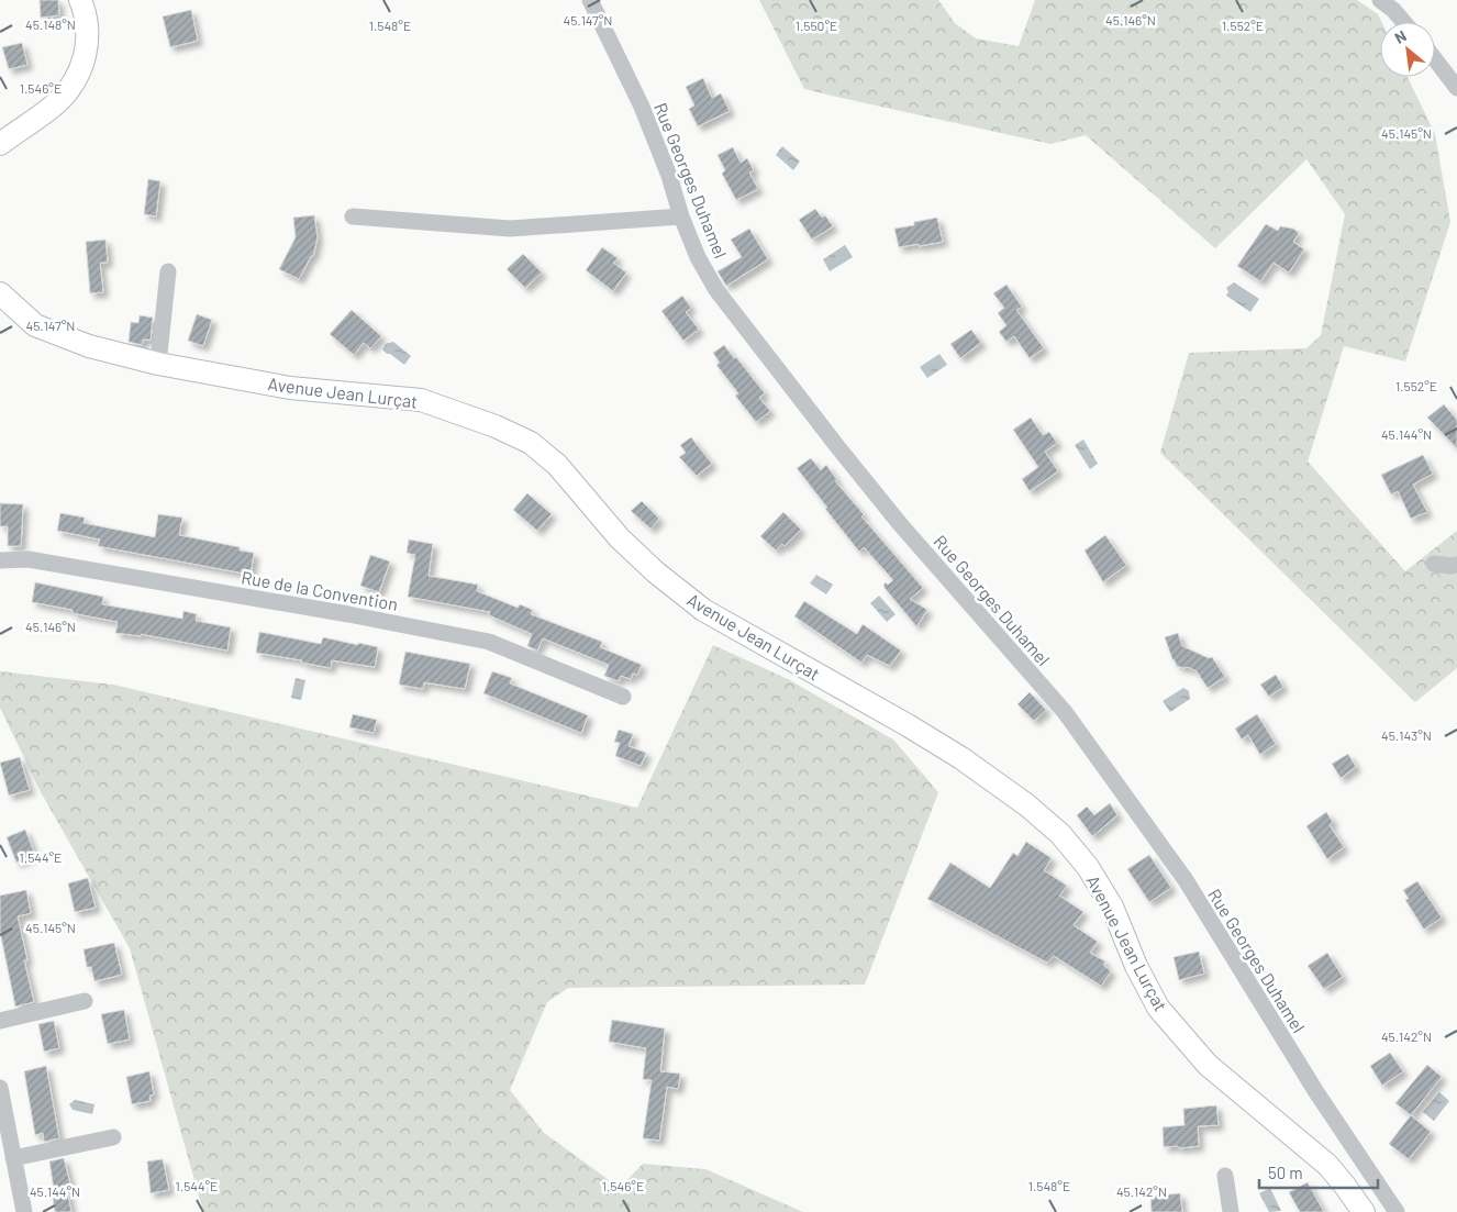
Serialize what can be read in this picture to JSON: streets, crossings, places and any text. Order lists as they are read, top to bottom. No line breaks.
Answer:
{"streets":{"main road":["Avenue Jean Lurçat"],"street":["Rue Georges Duhamel","Rue de la Convention"]},"scale_bar":"50 m","north":"top left","coordinates":["45.147°N","45.146°N","45.148°N","1.548°E","1.550°E","1.552°E","1.546°E","45.145°N","45.144°N","45.143°N","1.544°E","45.142°N"]}
